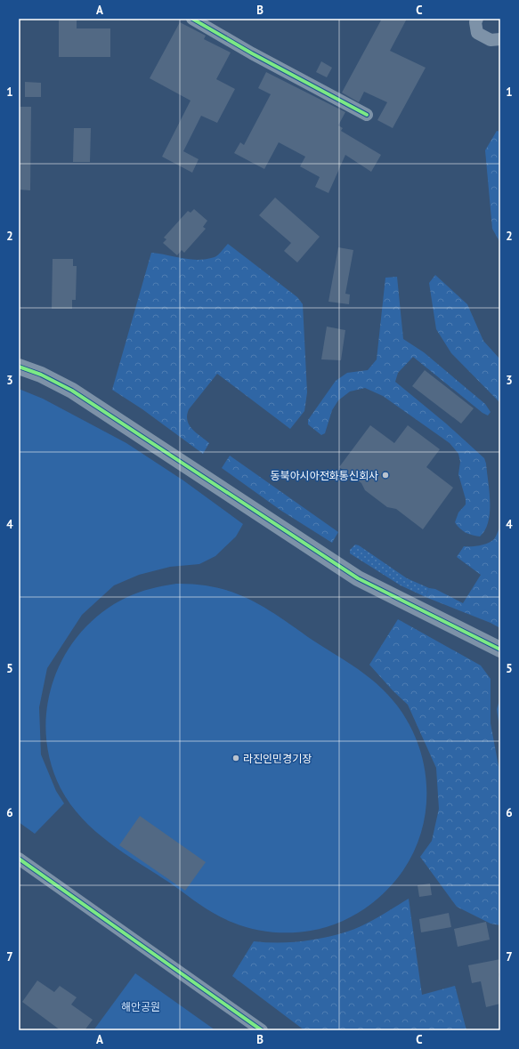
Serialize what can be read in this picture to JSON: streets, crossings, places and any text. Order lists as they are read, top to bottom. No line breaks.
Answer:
{"parks":["해안공원"],"places":["동북아시아전화통신회사","라진인민경기장"],"grid":{"columns":["A","B","C"],"rows":["1","2","3","4","5","6","7"]}}
